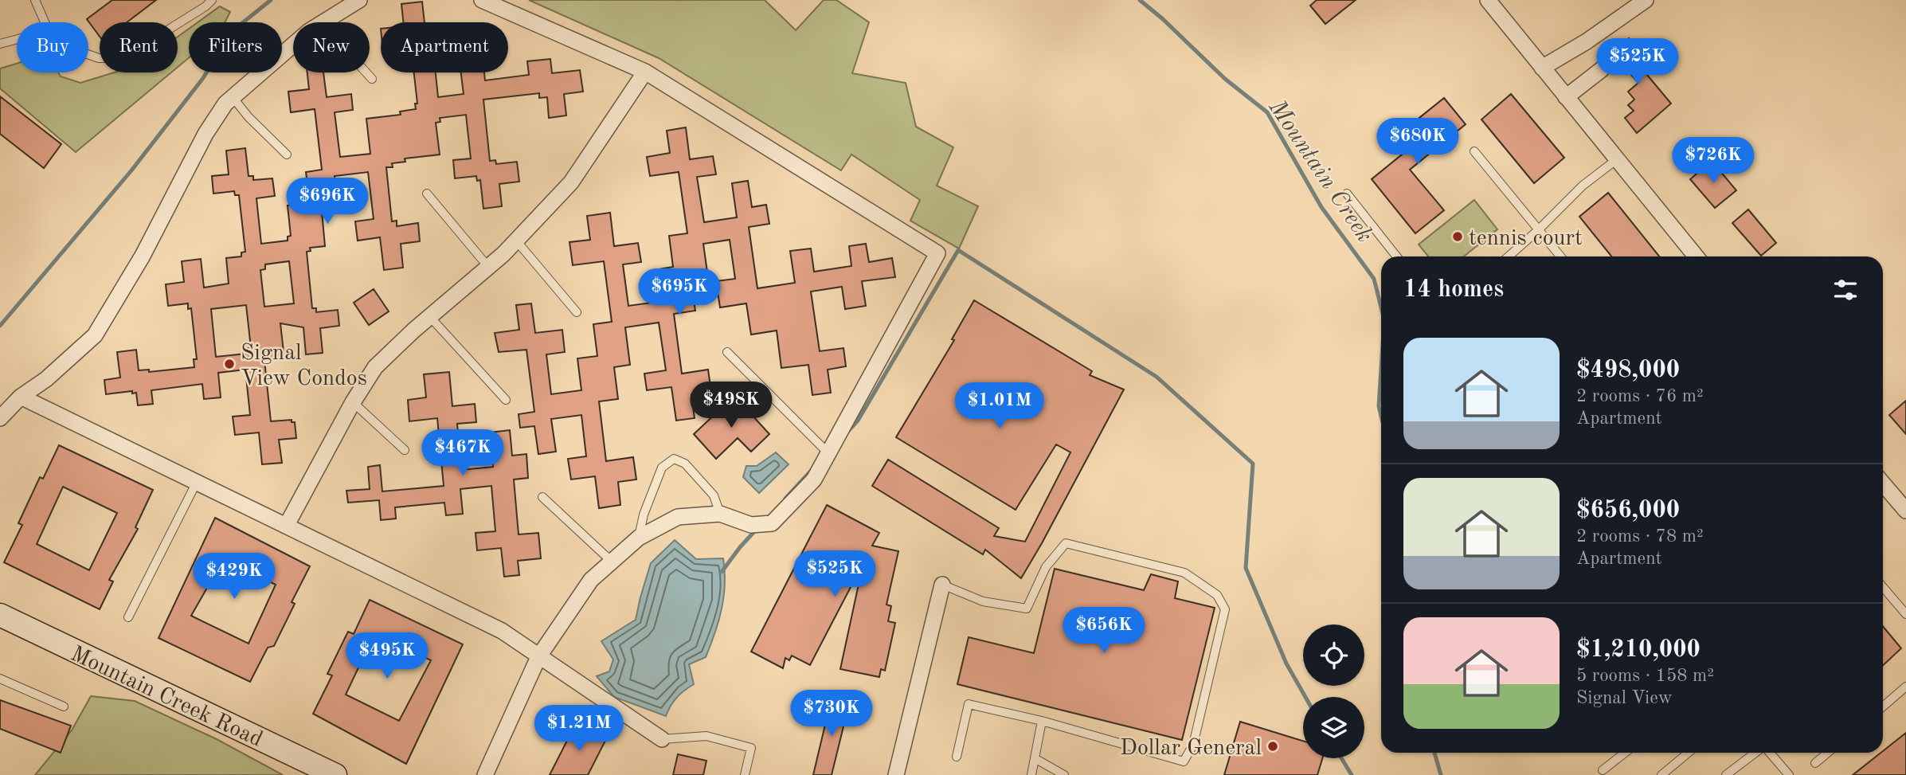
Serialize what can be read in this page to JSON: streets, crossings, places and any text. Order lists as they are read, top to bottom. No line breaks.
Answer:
{"streets":{"main road":["Mountain Creek Road"]},"water":["Mountain Creek"],"places":["tennis court","Signal View Condos","Dollar General"],"page":{"chip":["Buy","Rent","Filters","New","Apartment"],"price":["$525K","$680K","$726K","$696K","$695K","$498K","$1.01M","$467K","$525K","$429K","$656K","$495K","$730K","$1.21M"],"heading":"14 homes","list":[{"name":"$498,000","note":"2 rooms · 76 m² · Apartment"},{"name":"$656,000","note":"2 rooms · 78 m² · Apartment"},{"name":"$1,210,000","note":"5 rooms · 158 m² · Signal View"}]}}
